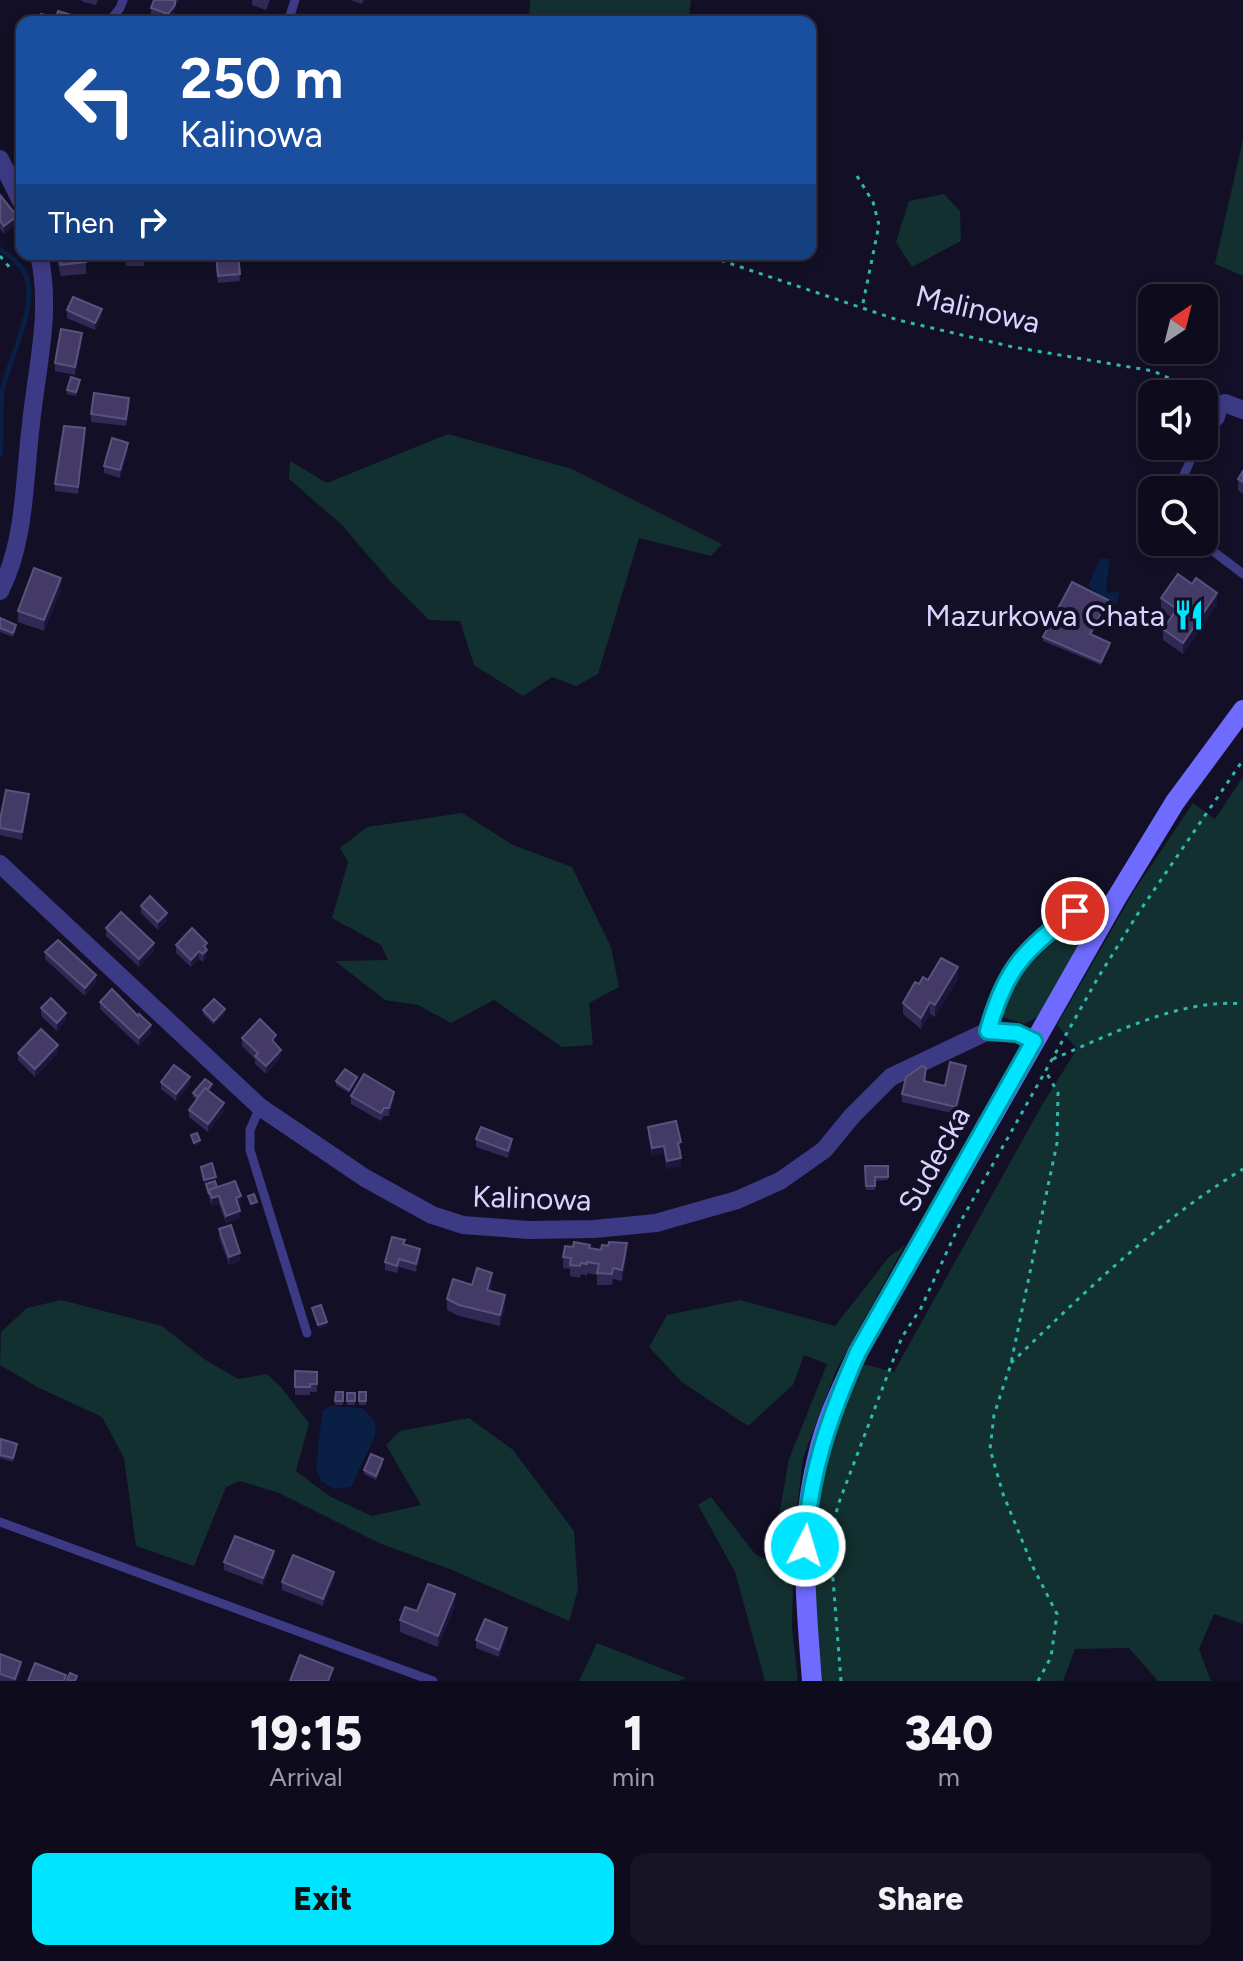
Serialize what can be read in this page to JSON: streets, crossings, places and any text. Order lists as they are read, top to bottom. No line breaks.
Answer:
{"streets":{"main road":["Sudecka"],"street":["Kalinowa"],"path":["Malinowa"]},"places":{"restaurant":["Mazurkowa Chata"]},"north":"top right","page":{"turn":["250 m","Kalinowa"],"then":"Then","eta":["19:15","Arrival","1","min","340","m"],"buttons":["Exit","Share"]}}
